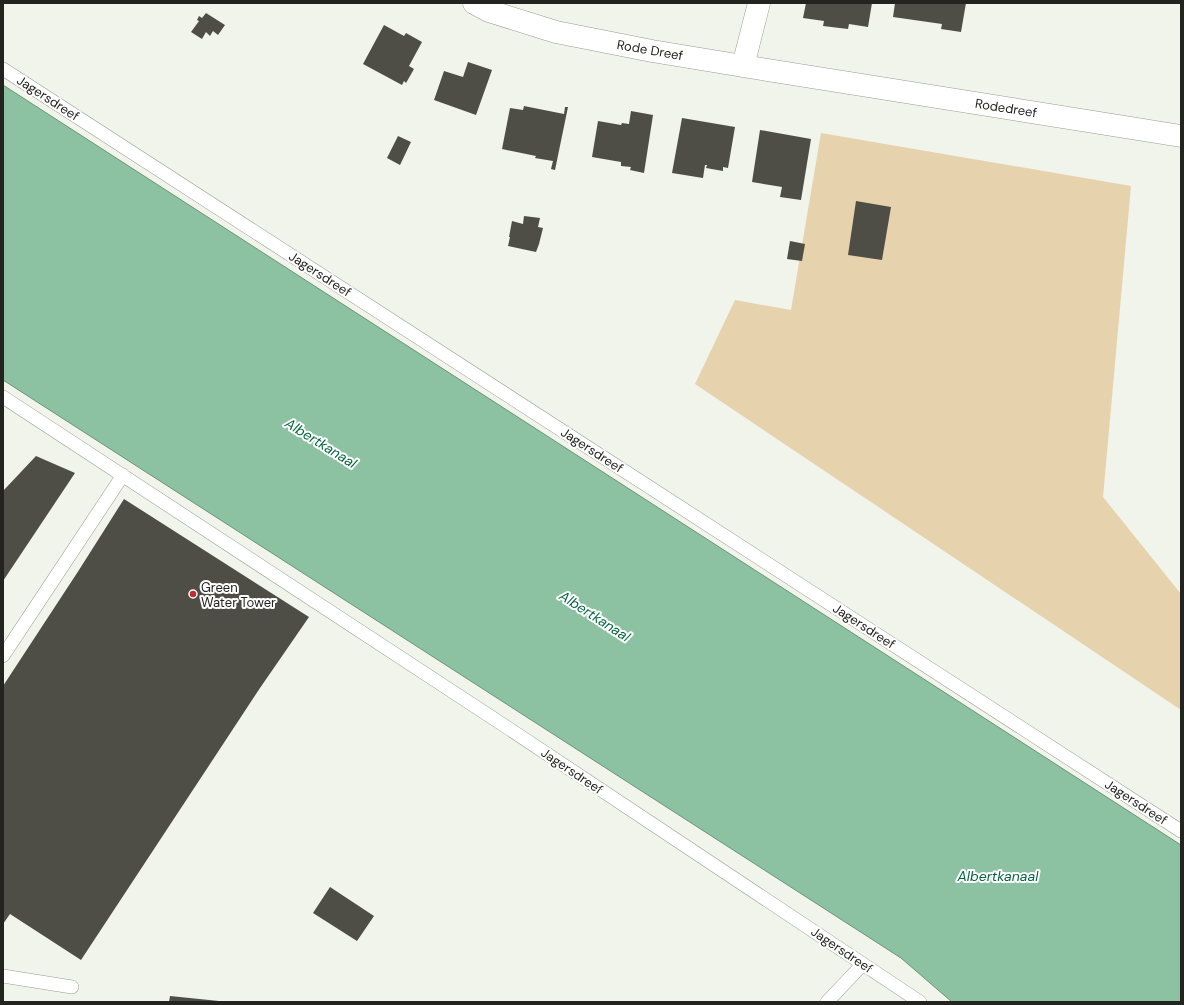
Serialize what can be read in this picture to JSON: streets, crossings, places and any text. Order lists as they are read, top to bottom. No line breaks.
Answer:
{"streets":{"street":["Rode Dreef","Rodedreef"],"lane":["Jagersdreef"]},"crossings":[["Rode Dreef","Rodedreef"]],"water":["Albertkanaal"],"places":["Green Water Tower"]}
